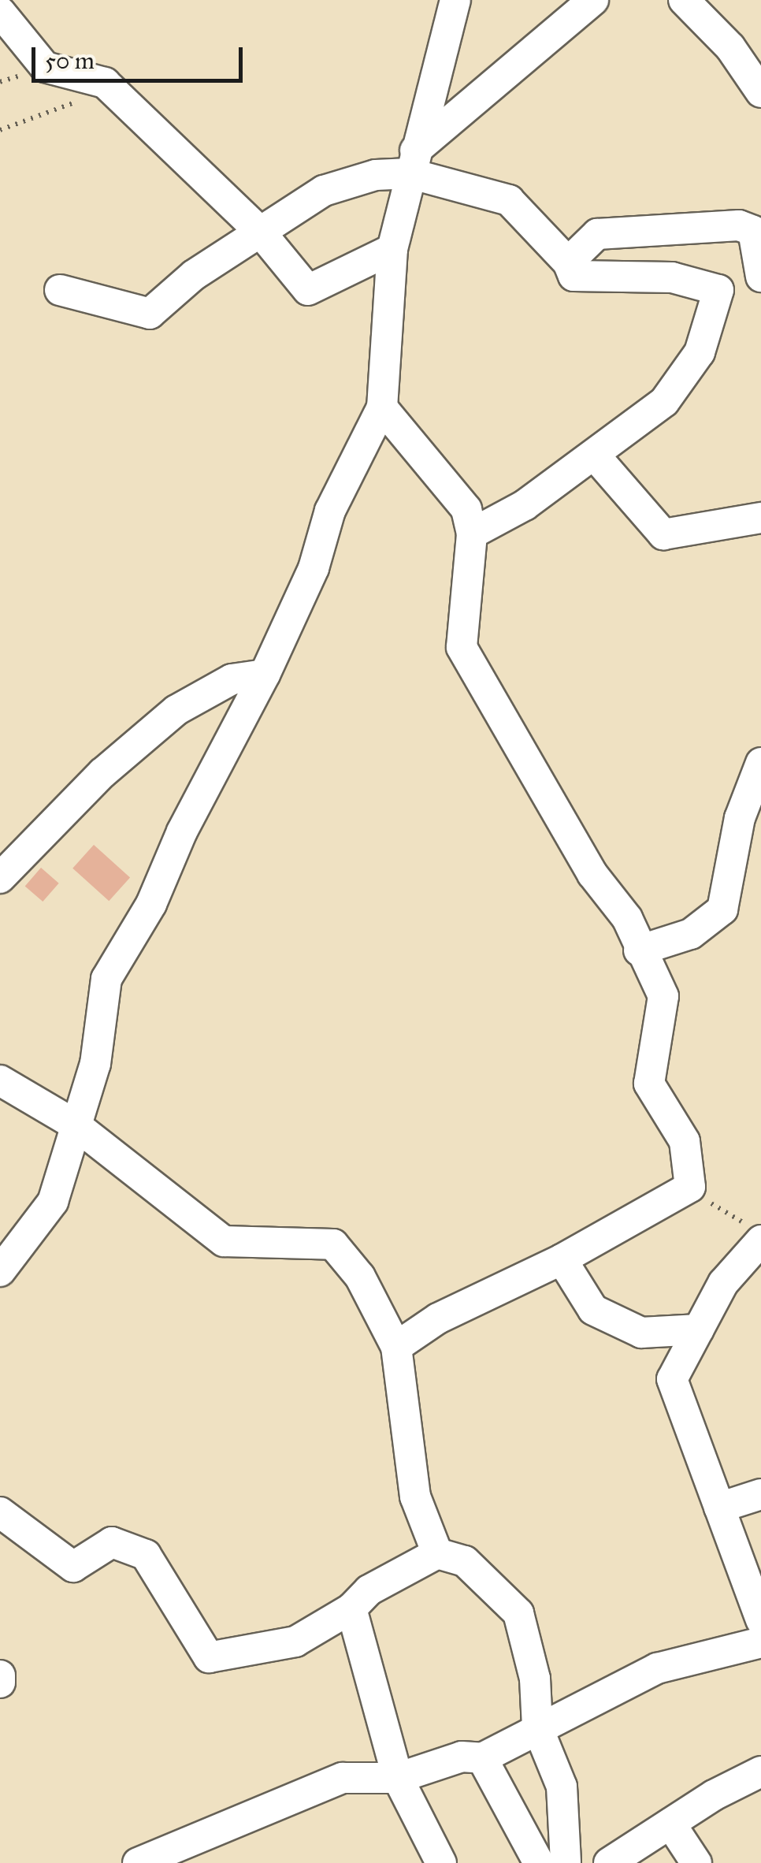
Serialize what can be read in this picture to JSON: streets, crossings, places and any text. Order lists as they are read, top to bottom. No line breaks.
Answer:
{"scale_bar":"50 m"}
